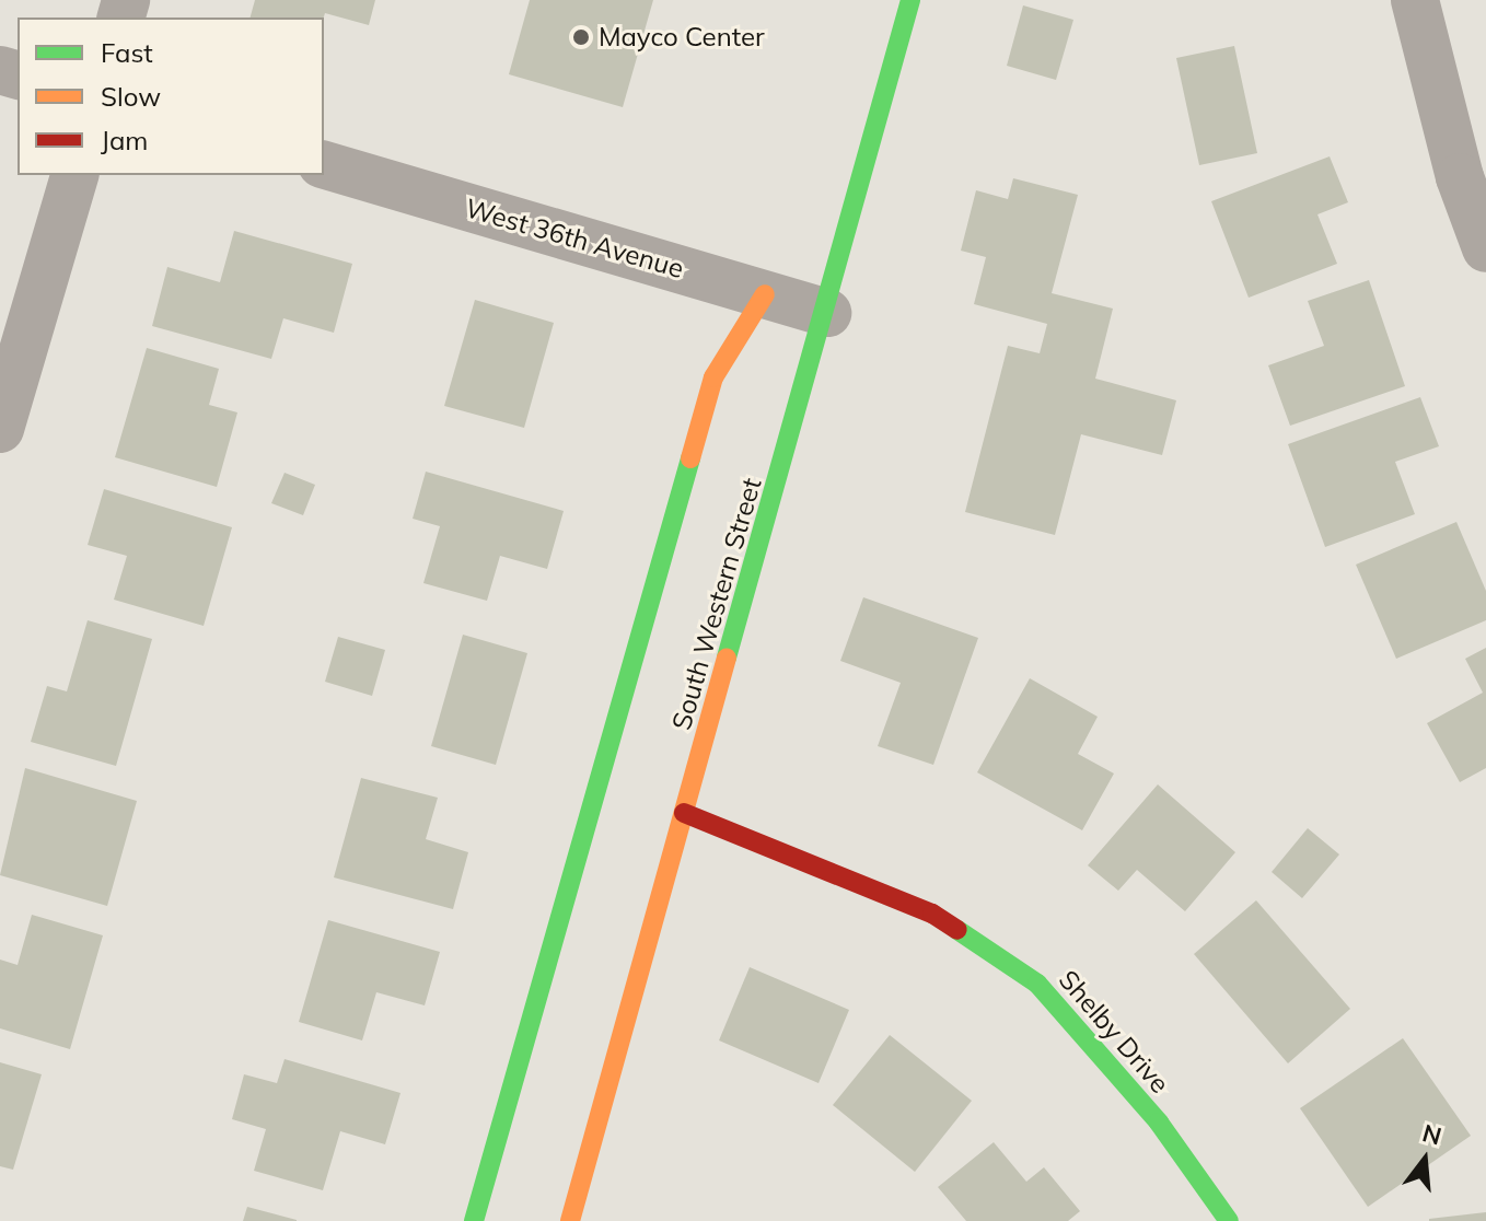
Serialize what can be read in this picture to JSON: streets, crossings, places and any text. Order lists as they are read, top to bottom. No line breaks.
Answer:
{"streets":{"street":["West 36th Avenue","South Western Street","Shelby Drive"]},"crossings":[["West 36th Avenue","South Western Street"],["South Western Street","Shelby Drive"]],"places":["Mayco Center"],"legend":["Fast","Slow","Jam"],"north":"top"}
